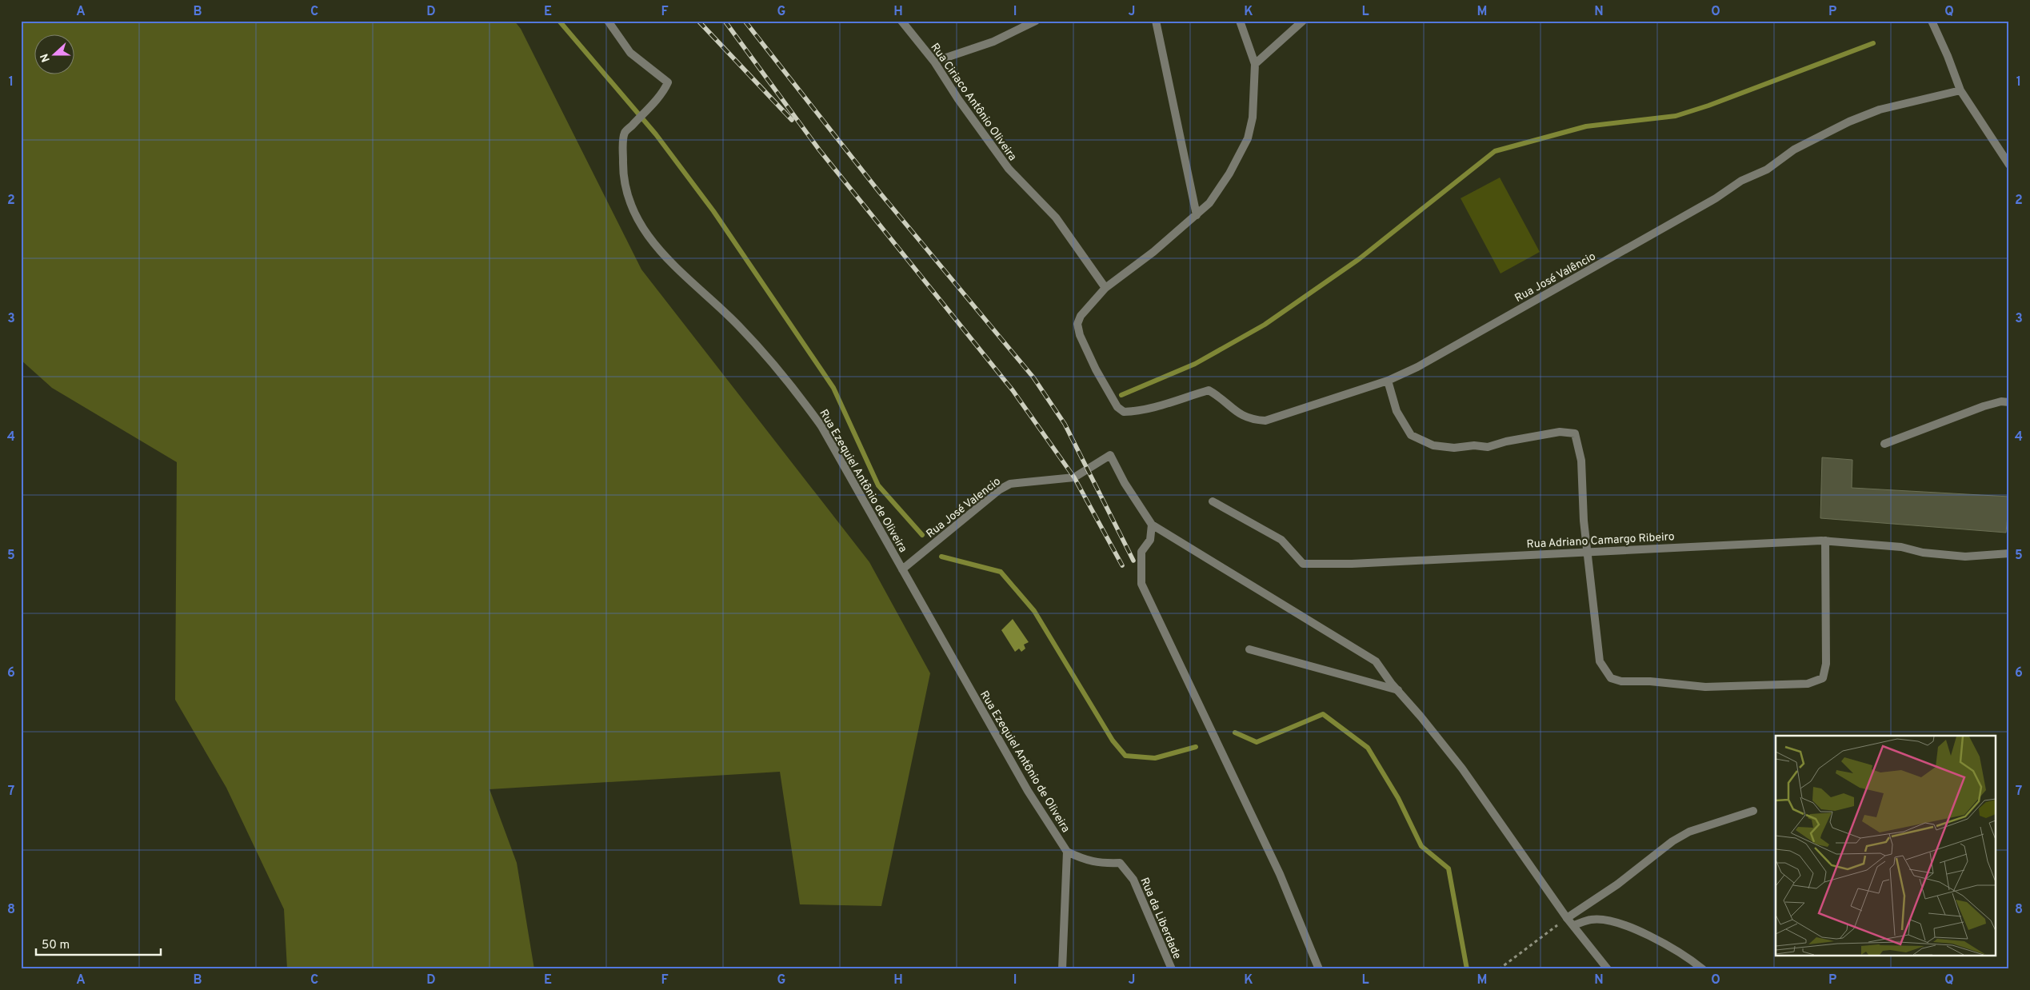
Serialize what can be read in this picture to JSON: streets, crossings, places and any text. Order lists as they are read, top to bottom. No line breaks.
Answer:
{"streets":{"street":["Rua Ciriaco Antônio Oliveira","Rua José Valêncio","Rua Ezequiel Antônio de Oliveira","Rua José Valencio","Rua Adriano Camargo Ribeiro","Rua da Liberdade"]},"crossings":[["Rua Ciriaco Antônio Oliveira","Rua José Valêncio"],["Rua Ezequiel Antônio de Oliveira","Rua José Valencio"],["Rua Ezequiel Antônio de Oliveira","Rua da Liberdade"]],"scale_bar":"50 m","north":"left","grid":{"columns":["A","B","C","D","E","F","G","H","I","J","K","L","M","N","O","P","Q"],"rows":["1","2","3","4","5","6","7","8"]}}
